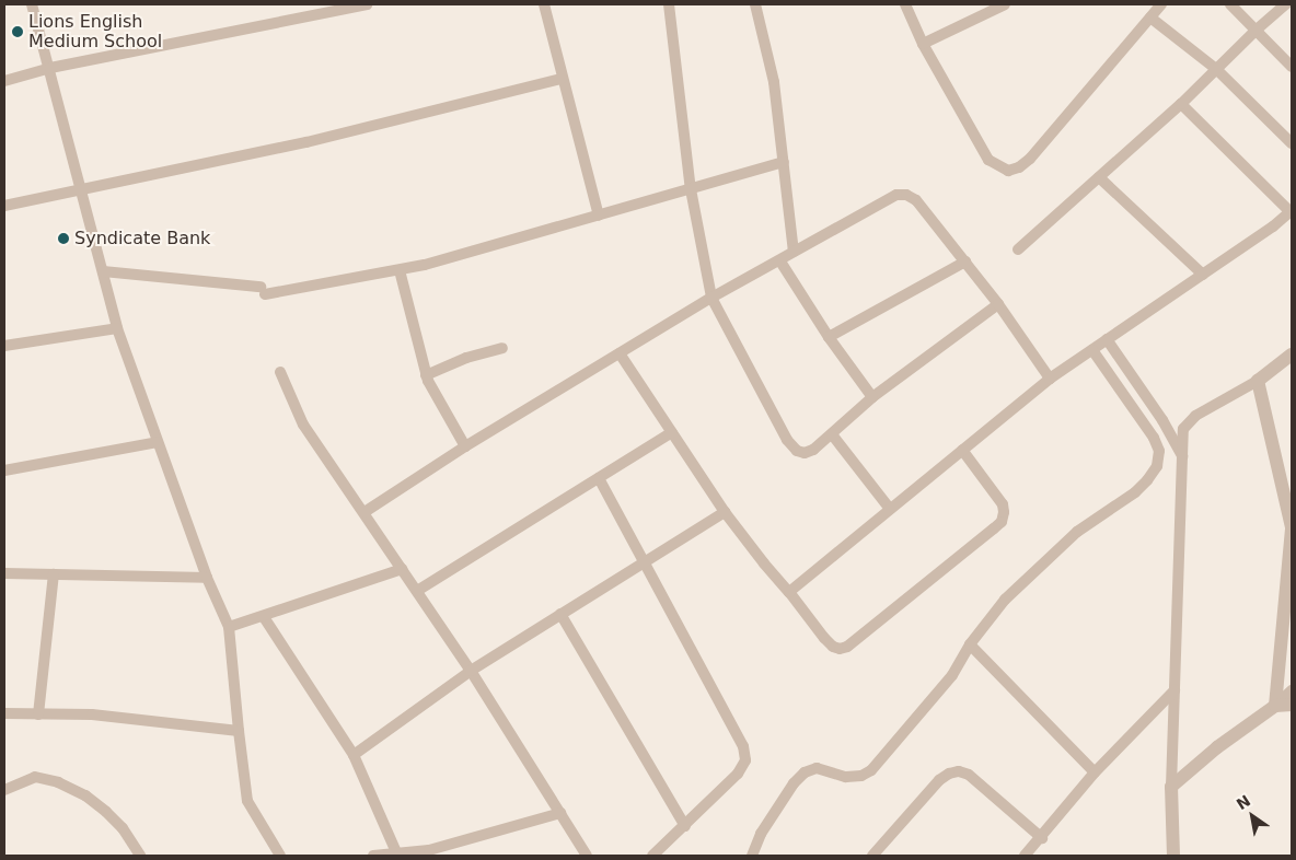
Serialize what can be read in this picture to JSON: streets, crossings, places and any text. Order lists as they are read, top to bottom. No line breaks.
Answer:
{"places":["Lions English Medium School","Syndicate Bank"],"north":"top left"}
